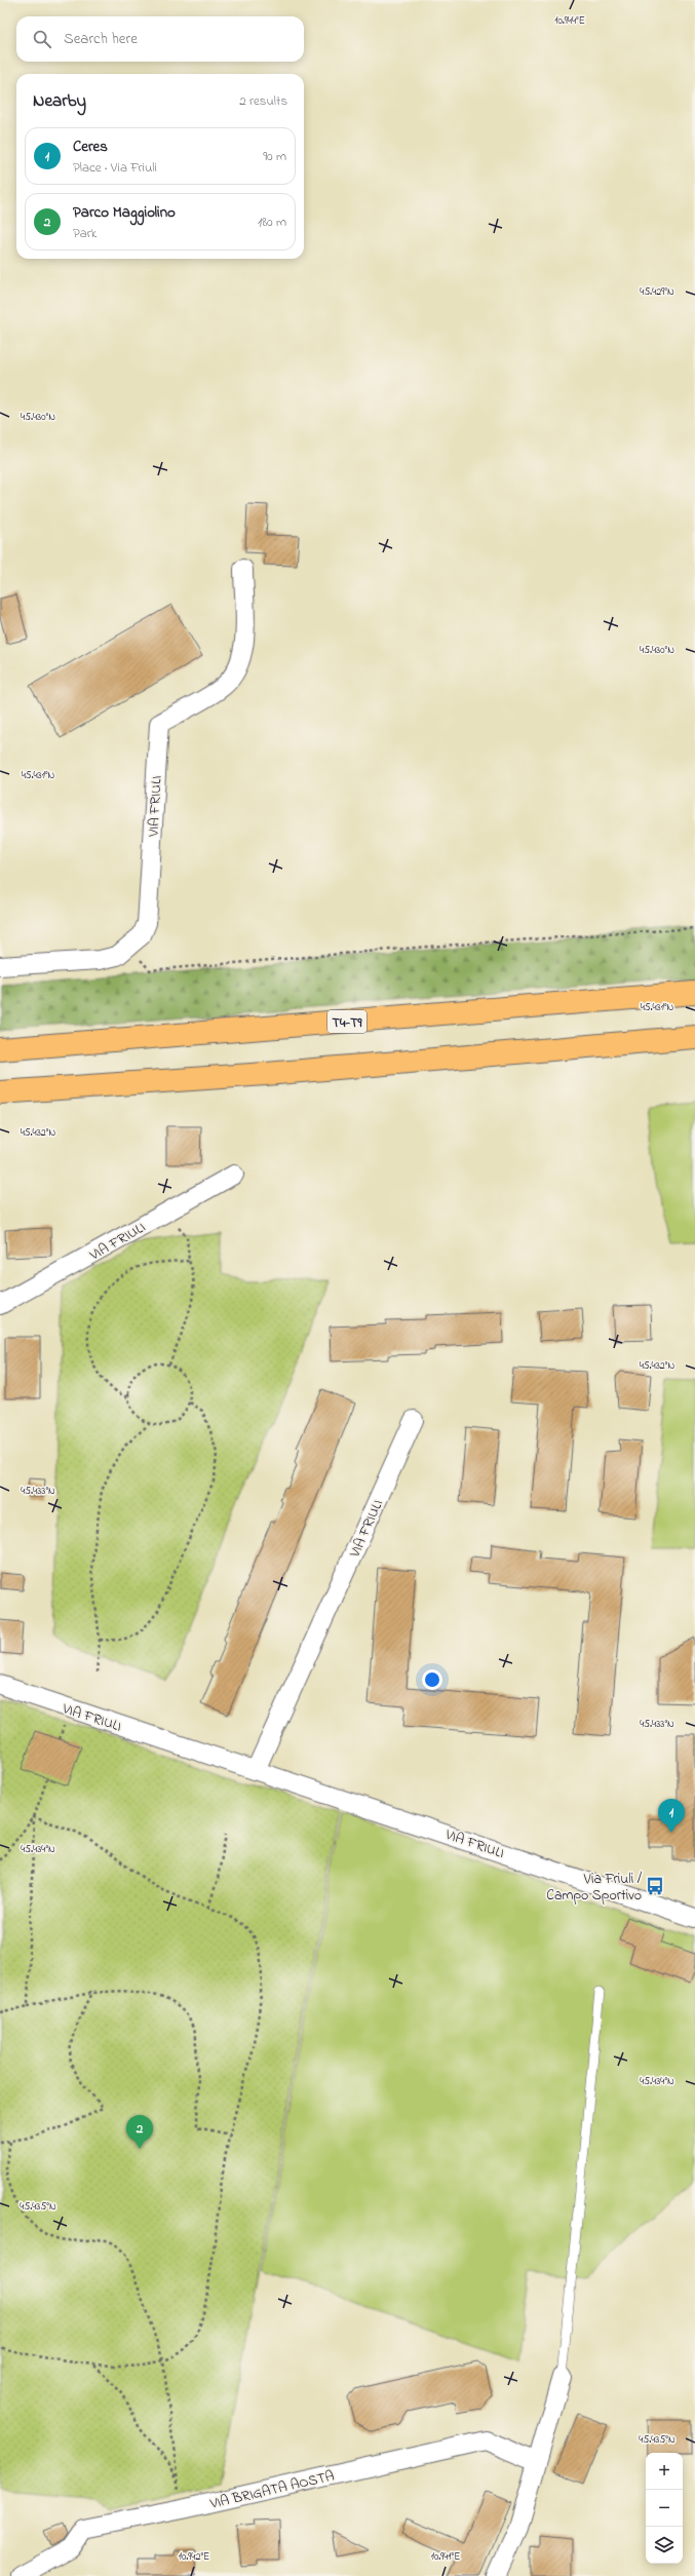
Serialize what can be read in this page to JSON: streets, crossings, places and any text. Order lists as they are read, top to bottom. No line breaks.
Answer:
{"streets":{"highway":["T4-T9"],"street":["VIA FRIULI","VIA BRIGATA AOSTA"]},"places":{"bus stop":["Via Friuli / Campo Sportivo"]},"page":{"search":"Search here","heading":["Nearby","2 results"],"list":[{"mark":"1","name":"Ceres","note":"Place · Via Friuli","value":"90 m"},{"mark":"2","name":"Parco Maggiolino","note":"Park","value":"180 m"}],"pins":["1","2"],"map_buttons":["+","−"]},"coordinates":["10.944°E","45.429°N","45.430°N","45.431°N","45.432°N","45.433°N","45.434°N","45.435°N","10.942°E","10.941°E"]}
